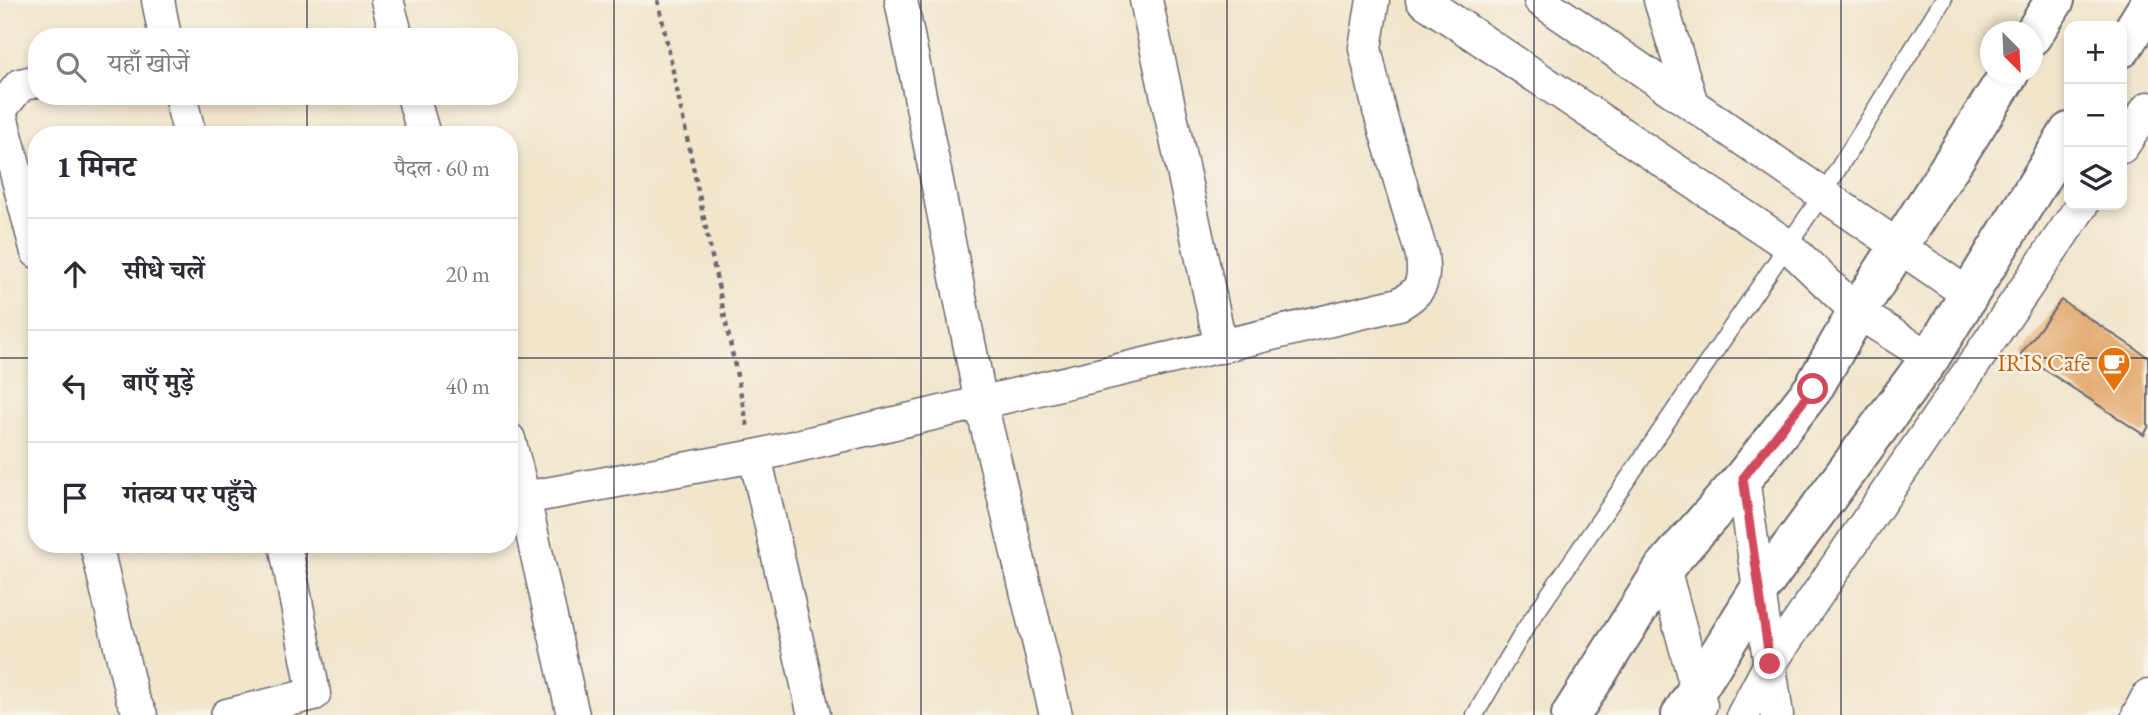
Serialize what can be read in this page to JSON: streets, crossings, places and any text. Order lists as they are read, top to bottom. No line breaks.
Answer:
{"places":{"cafe":["IRIS Cafe"]},"north":"bottom right","page":{"map_buttons":["+","−"],"search":"यहाँ खोजें","heading":["1 मिनट","पैदल · 60 m"],"list":[["सीधे चलें","20 m"],["बाएँ मुड़ें","40 m"],"गंतव्य पर पहुँचे"]}}
